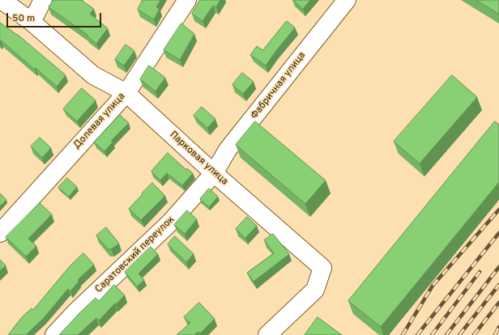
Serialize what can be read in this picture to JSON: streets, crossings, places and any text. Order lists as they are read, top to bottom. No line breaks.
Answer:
{"streets":{"street":["Фабричная улица","Долевая улица","Парковая улица","Саратовский переулок"]},"crossings":[["Фабричная улица","Парковая улица"],["Фабричная улица","Саратовский переулок"],["Долевая улица","Парковая улица"],["Парковая улица","Саратовский переулок"]],"scale_bar":"50 m"}
